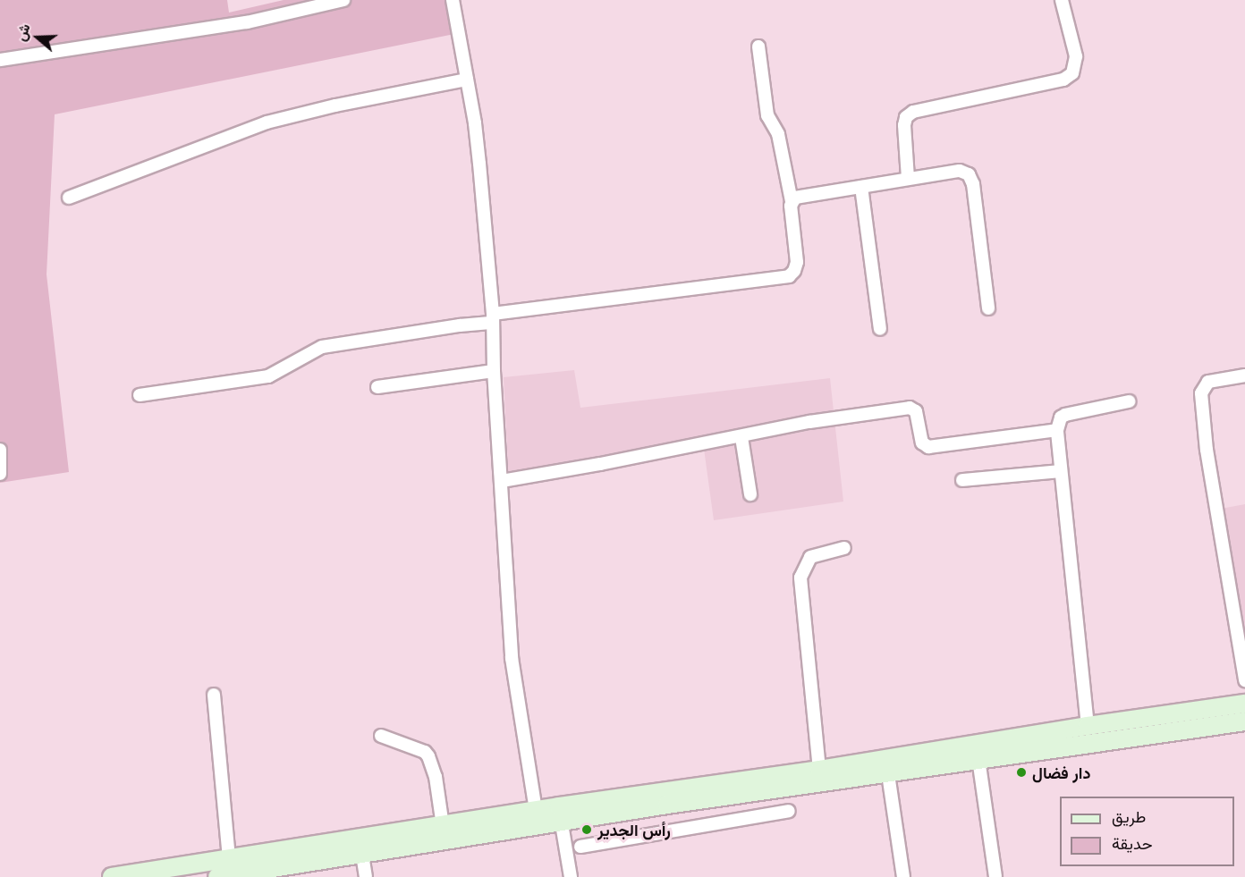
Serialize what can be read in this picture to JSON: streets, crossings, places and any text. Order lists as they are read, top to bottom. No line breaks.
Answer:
{"places":["دار فضال","رأس الجدير"],"legend":["طريق","حديقة"],"north":"left"}
